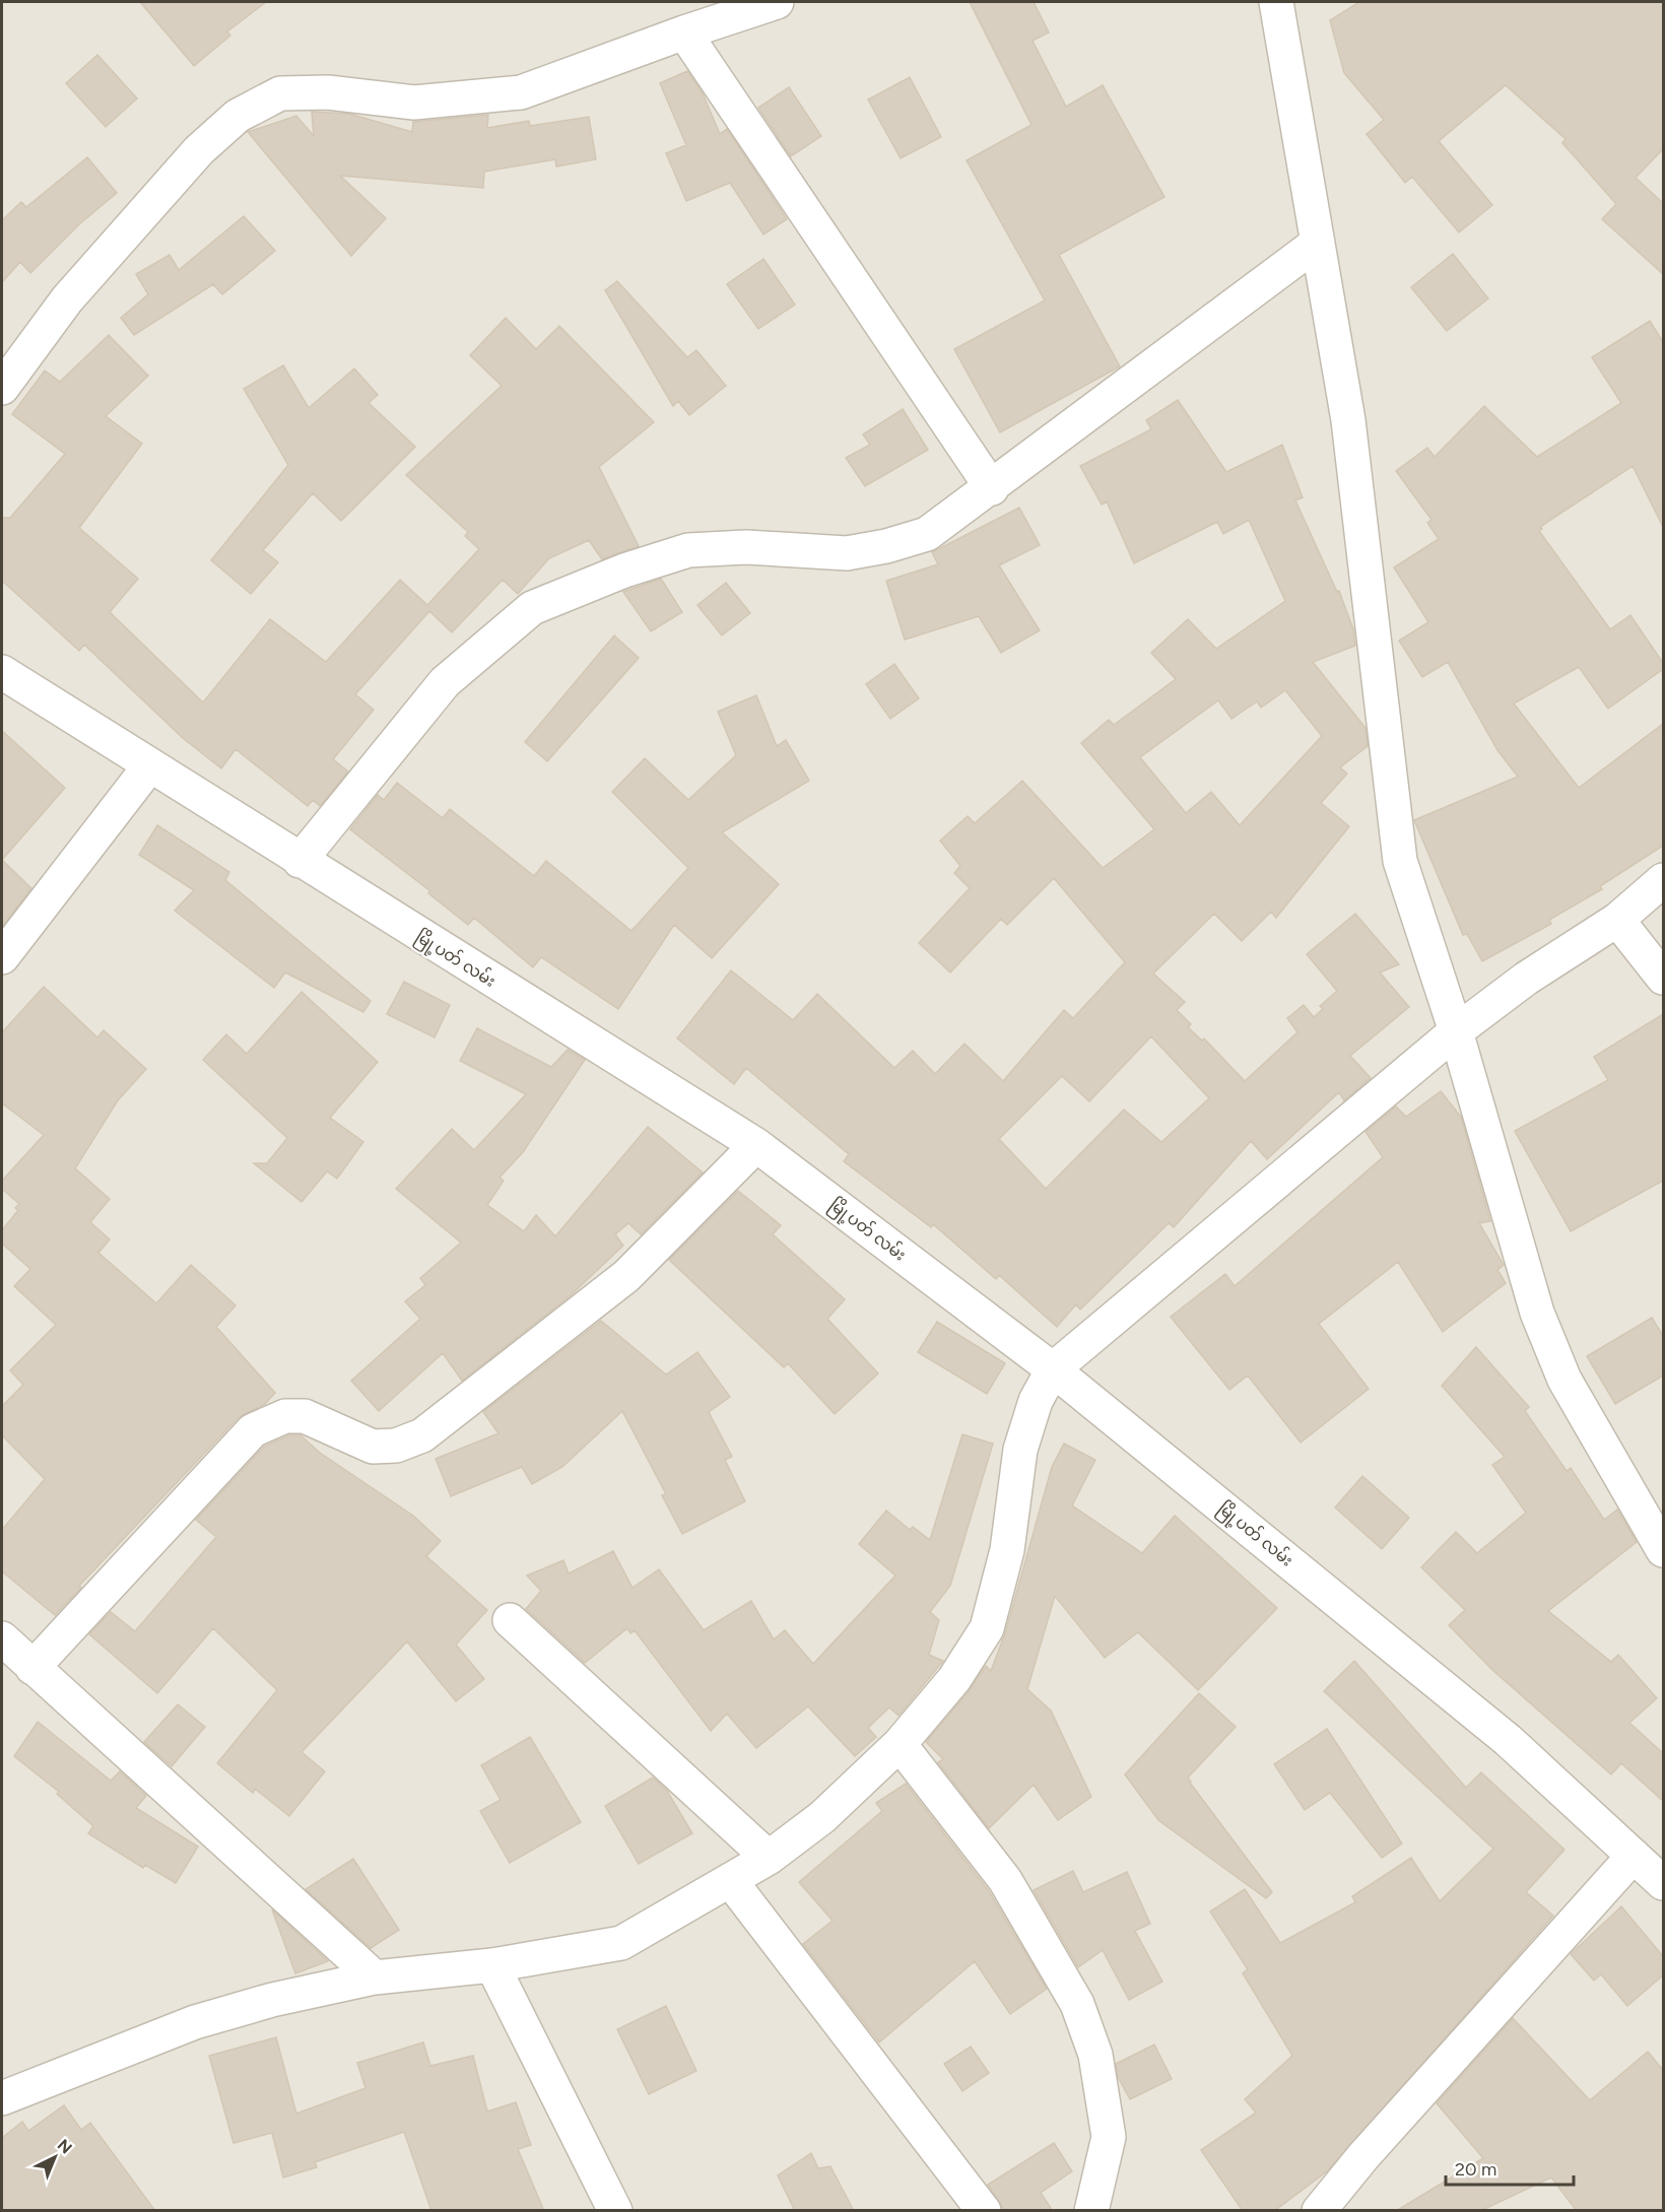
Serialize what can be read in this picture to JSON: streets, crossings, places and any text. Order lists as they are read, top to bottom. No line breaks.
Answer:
{"streets":{"street":["မြို့ပတ် လမ်း"]},"scale_bar":"20 m","north":"top right"}
